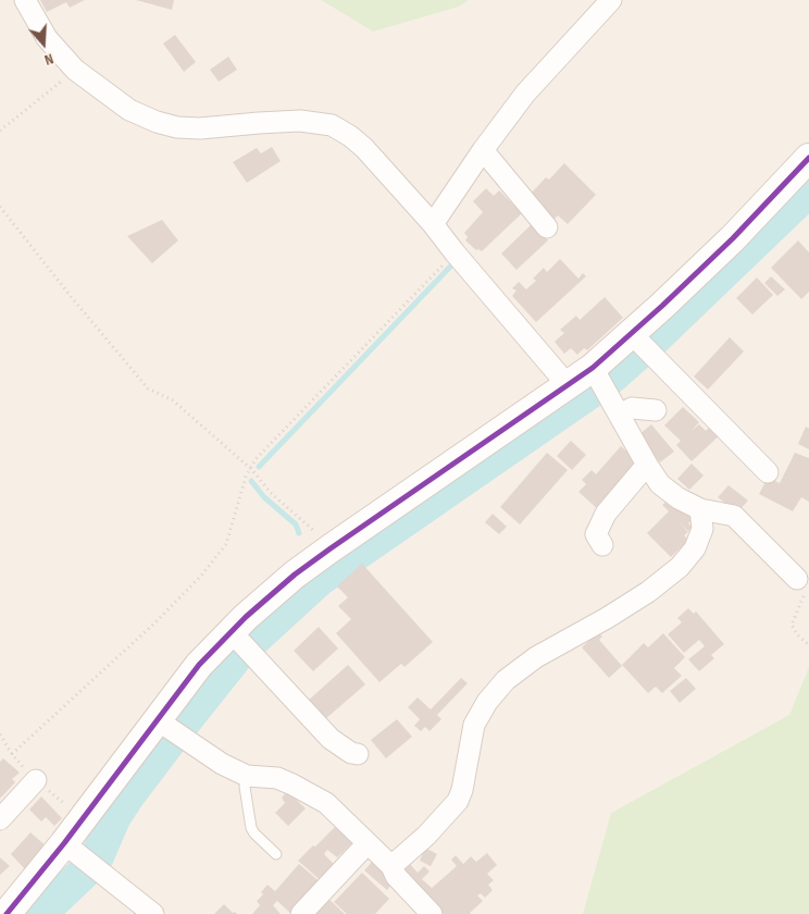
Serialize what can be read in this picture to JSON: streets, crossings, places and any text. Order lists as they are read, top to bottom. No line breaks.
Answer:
{"north":"bottom"}
